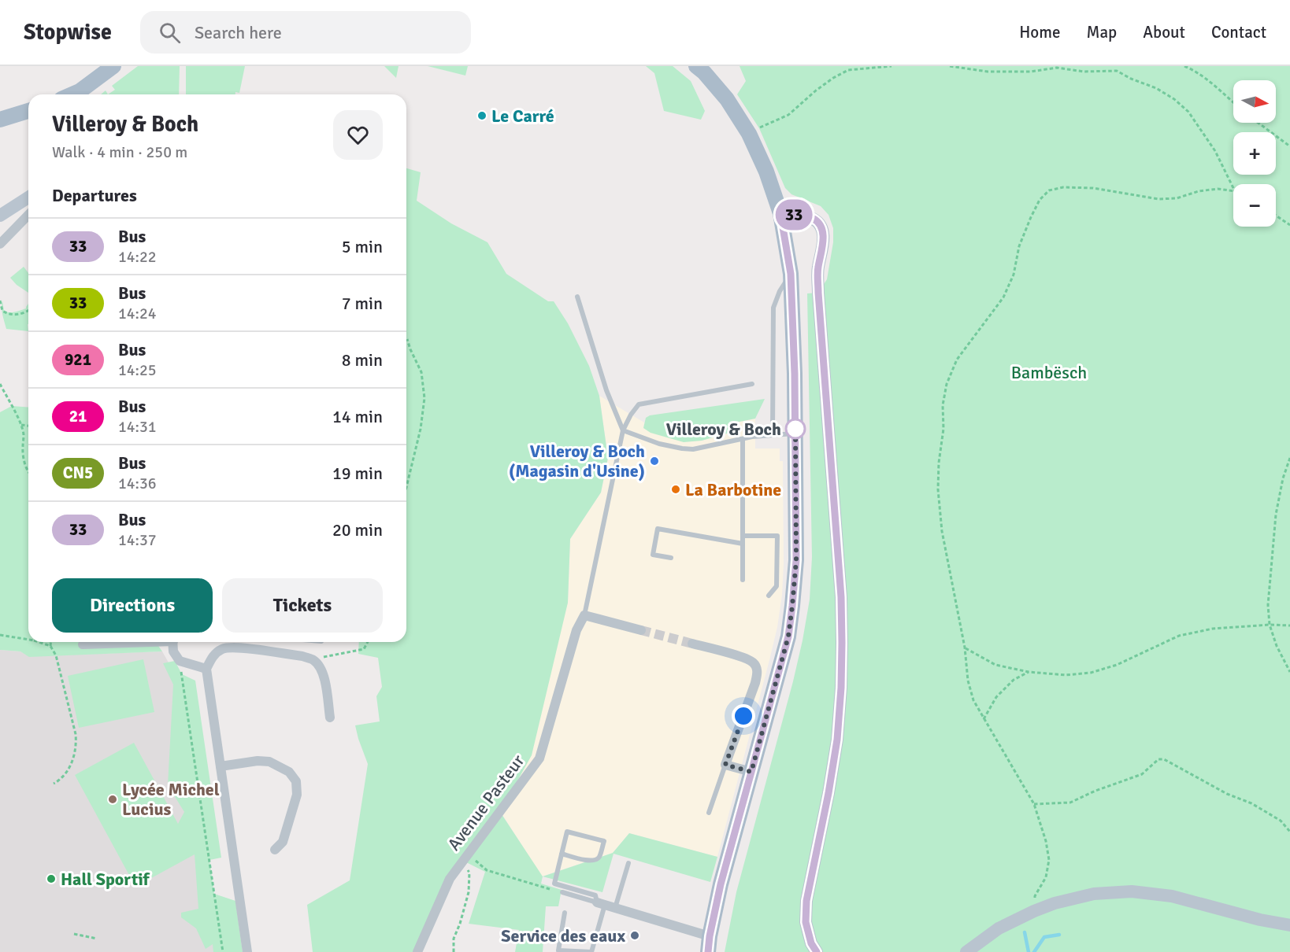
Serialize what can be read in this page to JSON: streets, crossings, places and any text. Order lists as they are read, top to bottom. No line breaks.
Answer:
{"streets":{"street":["Avenue Pasteur"]},"parks":["Bambësch"],"places":["Le Carré","Villeroy & Boch","Villeroy & Boch (Magasin d'Usine)","La Barbotine","Lycée Michel Lucius","Hall Sportif","Service des eaux"],"lines":["bus line 33"],"north":"right","page":{"header":"Stopwise","search":"Search here","nav":["Home","Map","About","Contact"],"on_map":"33","map_buttons":["+","−"],"heading":[["Villeroy & Boch","Walk · 4 min · 250 m"],"Departures"],"list":[{"mark":"33","name":"Bus","note":"14:22","value":"5 min"},{"mark":"33","name":"Bus","note":"14:24","value":"7 min"},{"mark":"921","name":"Bus","note":"14:25","value":"8 min"},{"mark":"21","name":"Bus","note":"14:31","value":"14 min"},{"mark":"CN5","name":"Bus","note":"14:36","value":"19 min"},{"mark":"33","name":"Bus","note":"14:37","value":"20 min"}],"buttons":["Directions","Tickets"]}}
